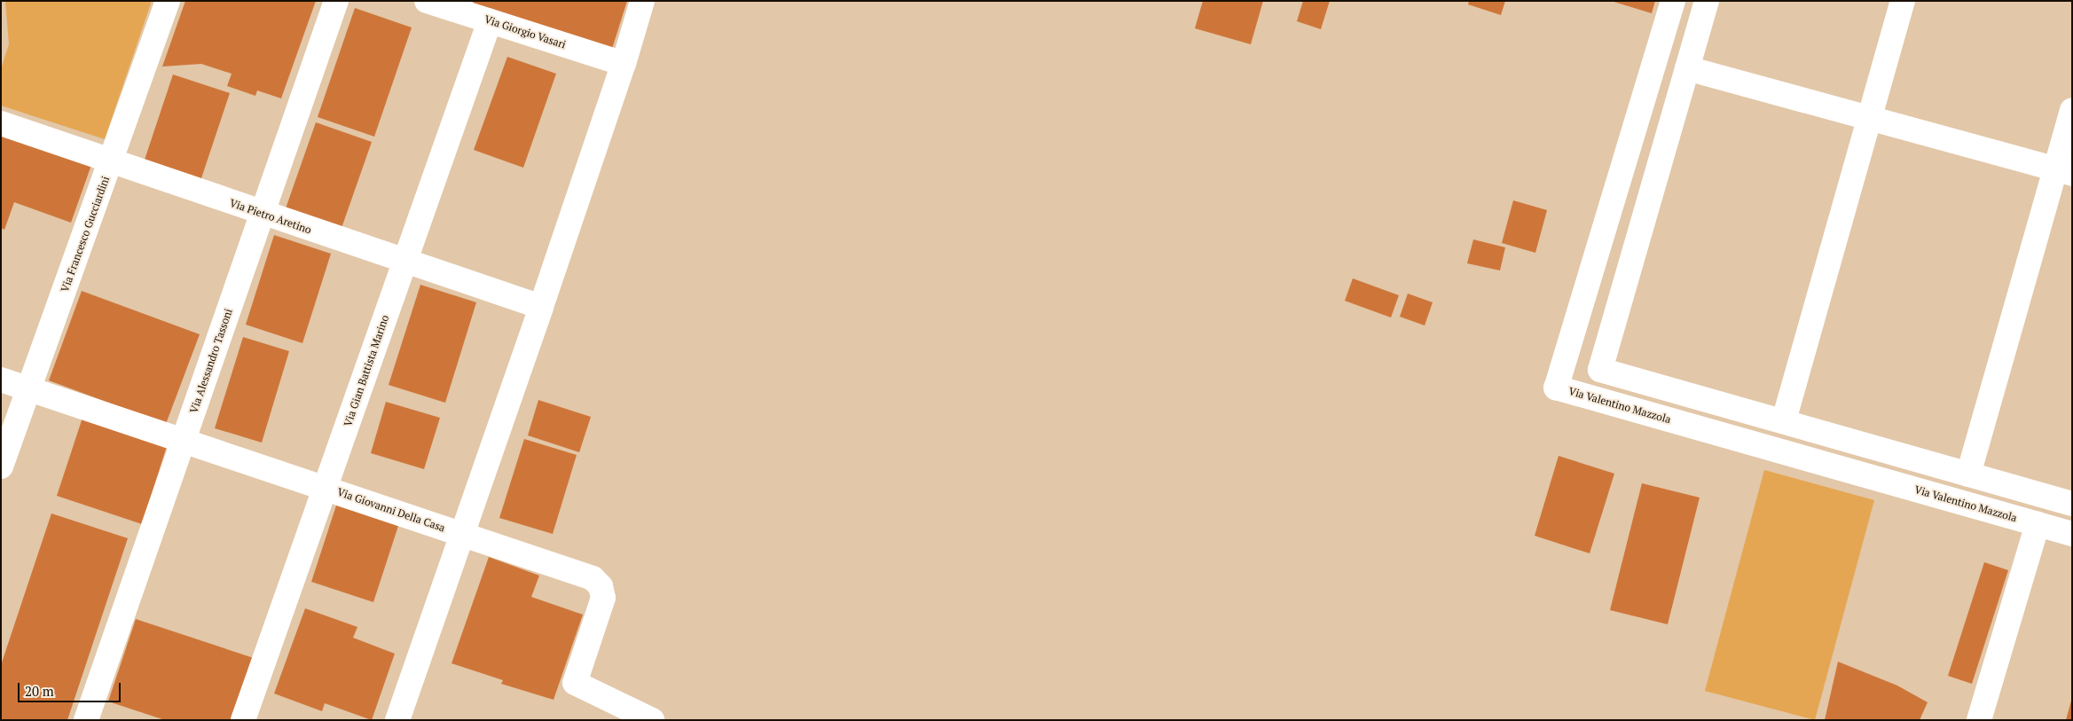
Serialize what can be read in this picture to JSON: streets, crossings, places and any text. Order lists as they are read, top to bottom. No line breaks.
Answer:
{"streets":{"street":["Via Giorgio Vasari","Via Pietro Aretino","Via Francesco Gucciardini","Via Alessandro Tassoni","Via Gian Battista Marino","Via Valentino Mazzola","Via Giovanni Della Casa"]},"crossings":[["Via Giorgio Vasari","Via Gian Battista Marino"],["Via Pietro Aretino","Via Francesco Gucciardini"],["Via Pietro Aretino","Via Alessandro Tassoni"],["Via Pietro Aretino","Via Gian Battista Marino"],["Via Francesco Gucciardini","Via Giovanni Della Casa"],["Via Alessandro Tassoni","Via Giovanni Della Casa"],["Via Gian Battista Marino","Via Giovanni Della Casa"]],"scale_bar":"20 m"}
